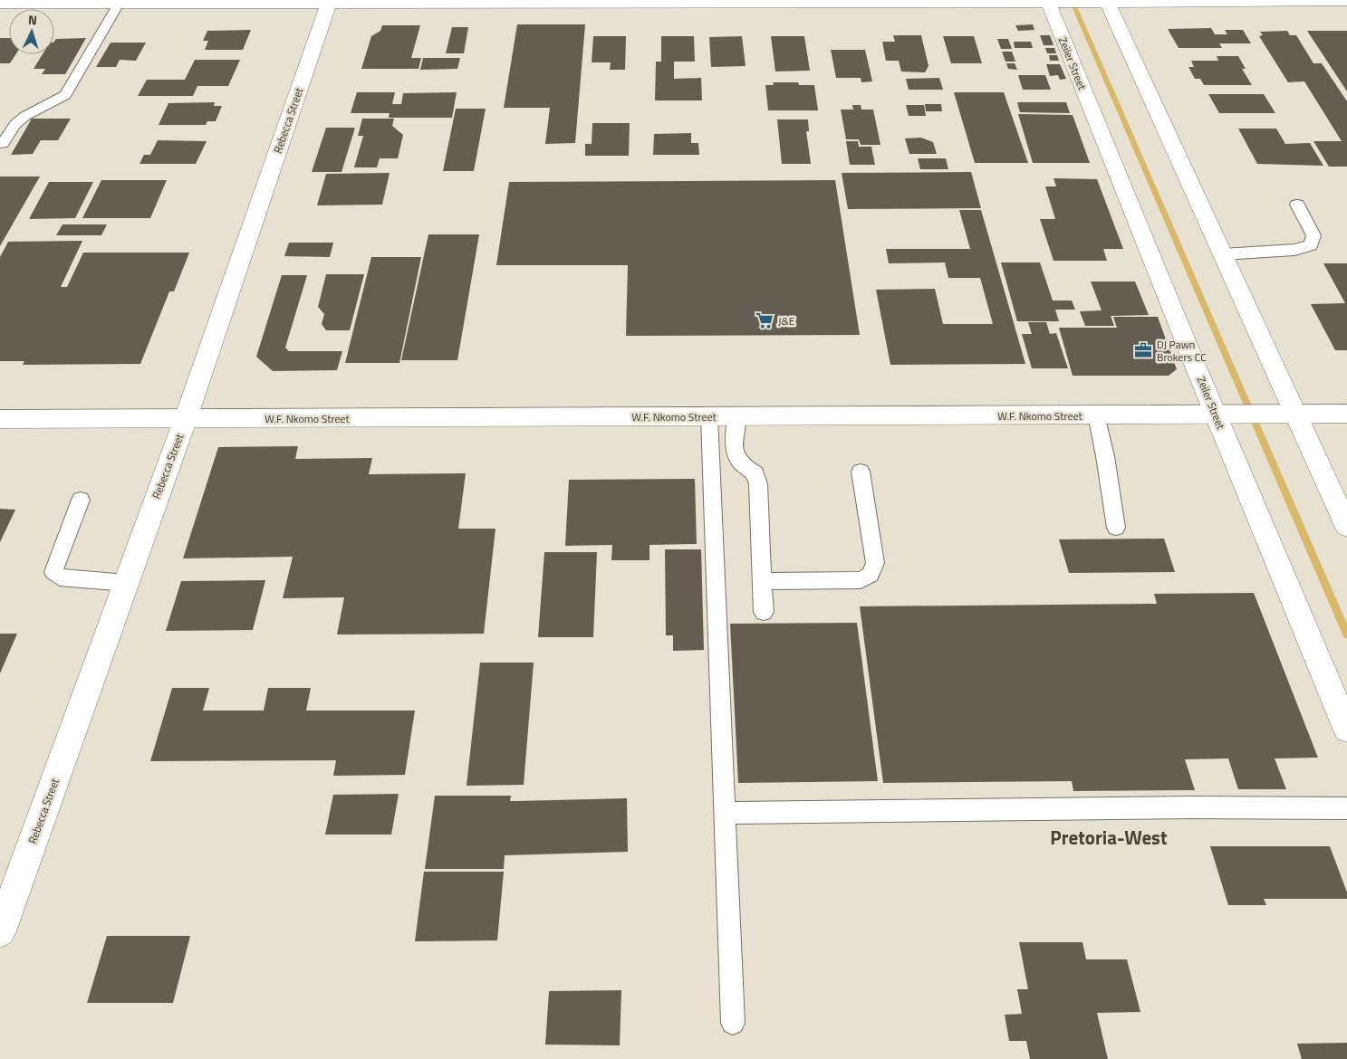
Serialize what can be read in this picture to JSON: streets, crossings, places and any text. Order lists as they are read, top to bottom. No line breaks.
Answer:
{"streets":{"street":["Zeiler Street","Rebecca Street","W.F. Nkomo Street"]},"crossings":[["Zeiler Street","W.F. Nkomo Street"],["Rebecca Street","W.F. Nkomo Street"]],"districts":["Pretoria-West"],"places":{"supermarket":["J&E"],"office":["DJ Pawn Brokers CC"]},"north":"top"}
